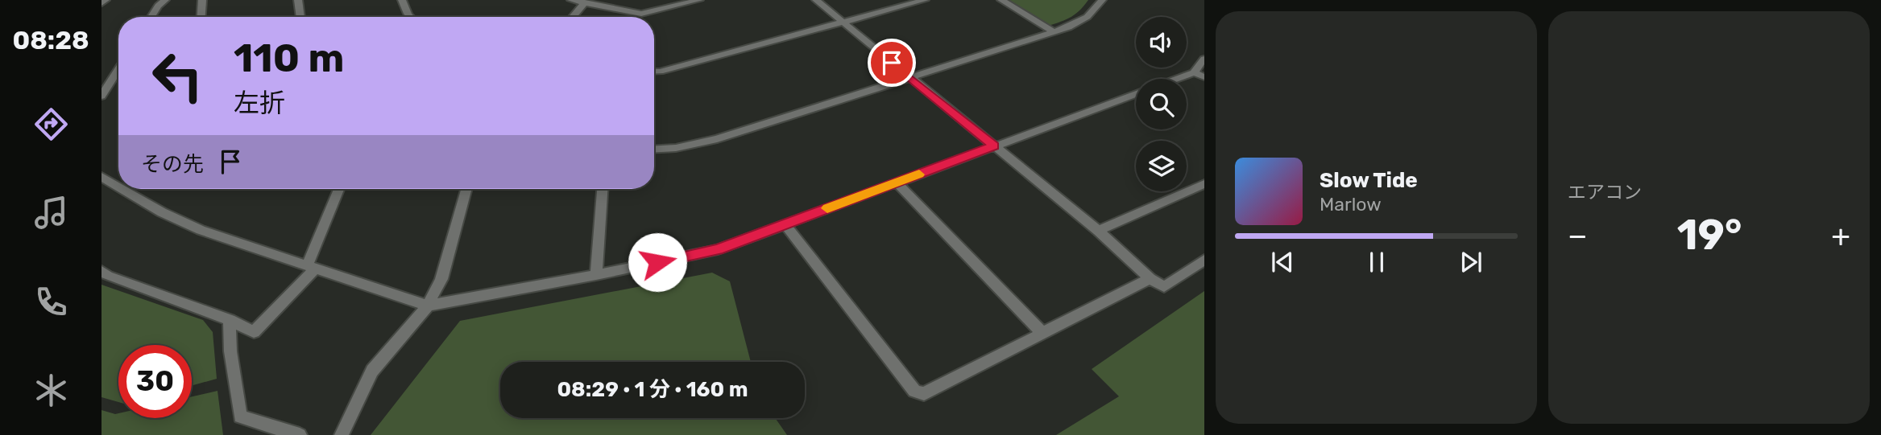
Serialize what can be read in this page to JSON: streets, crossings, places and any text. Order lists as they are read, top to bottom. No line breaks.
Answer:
{"page":{"tabs":"08:28","tile":"エアコン","turn":["110 m","左折"],"then":"その先","song":["Slow Tide","Marlow"],"heat":["−","19°","+"],"limit":"30","trip":"08:29 · 1 分 · 160 m"}}
